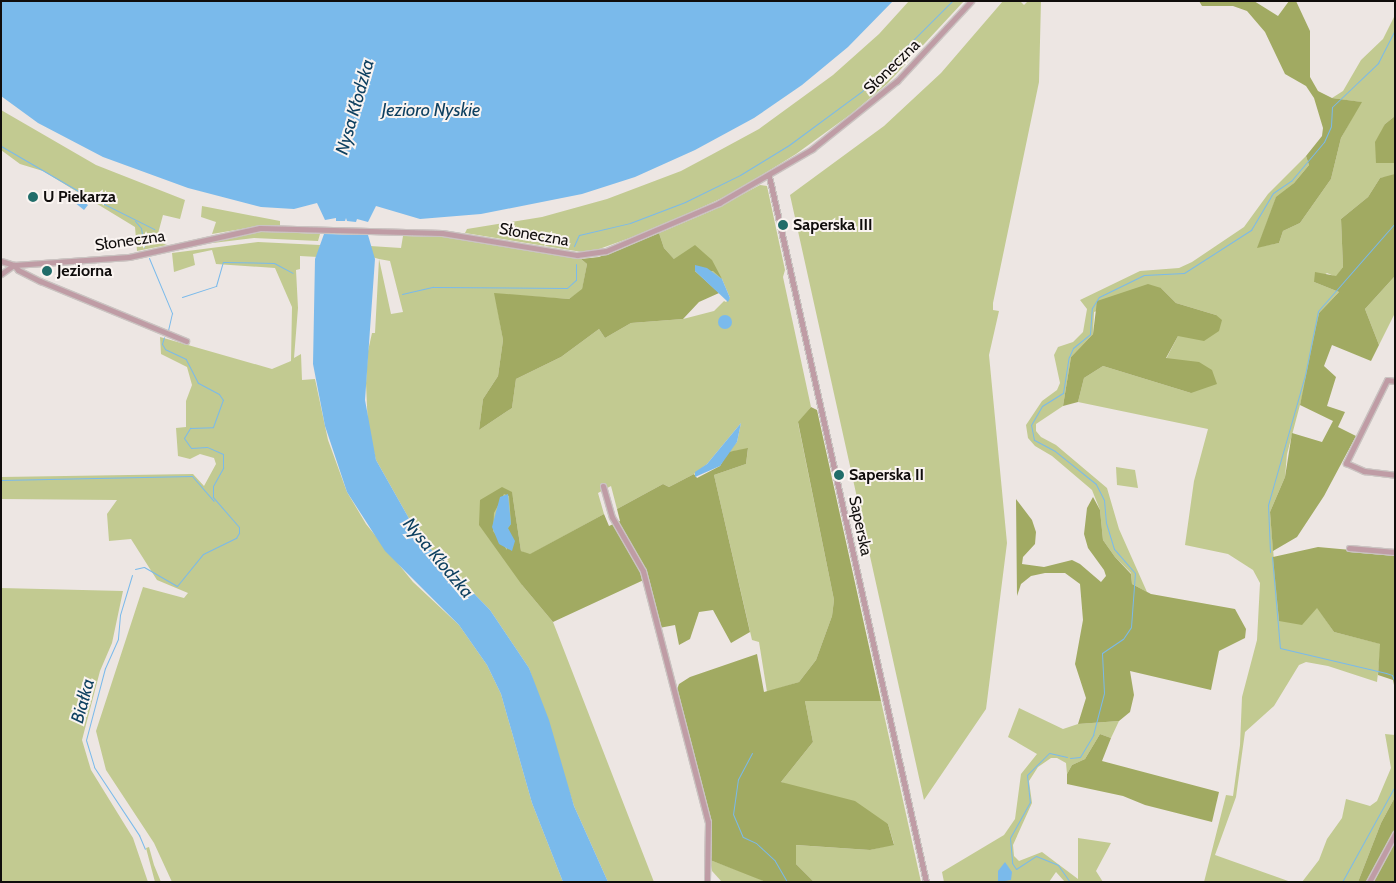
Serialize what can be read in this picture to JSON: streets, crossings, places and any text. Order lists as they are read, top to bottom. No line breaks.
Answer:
{"streets":{"street":["Słoneczna","Saperska"]},"crossings":[["Słoneczna","Saperska"]],"water":["Nysa Kłodzka","Jezioro Nyskie","Białka"],"places":["U Piekarza","Saperska III","Jeziorna","Saperska II"]}
